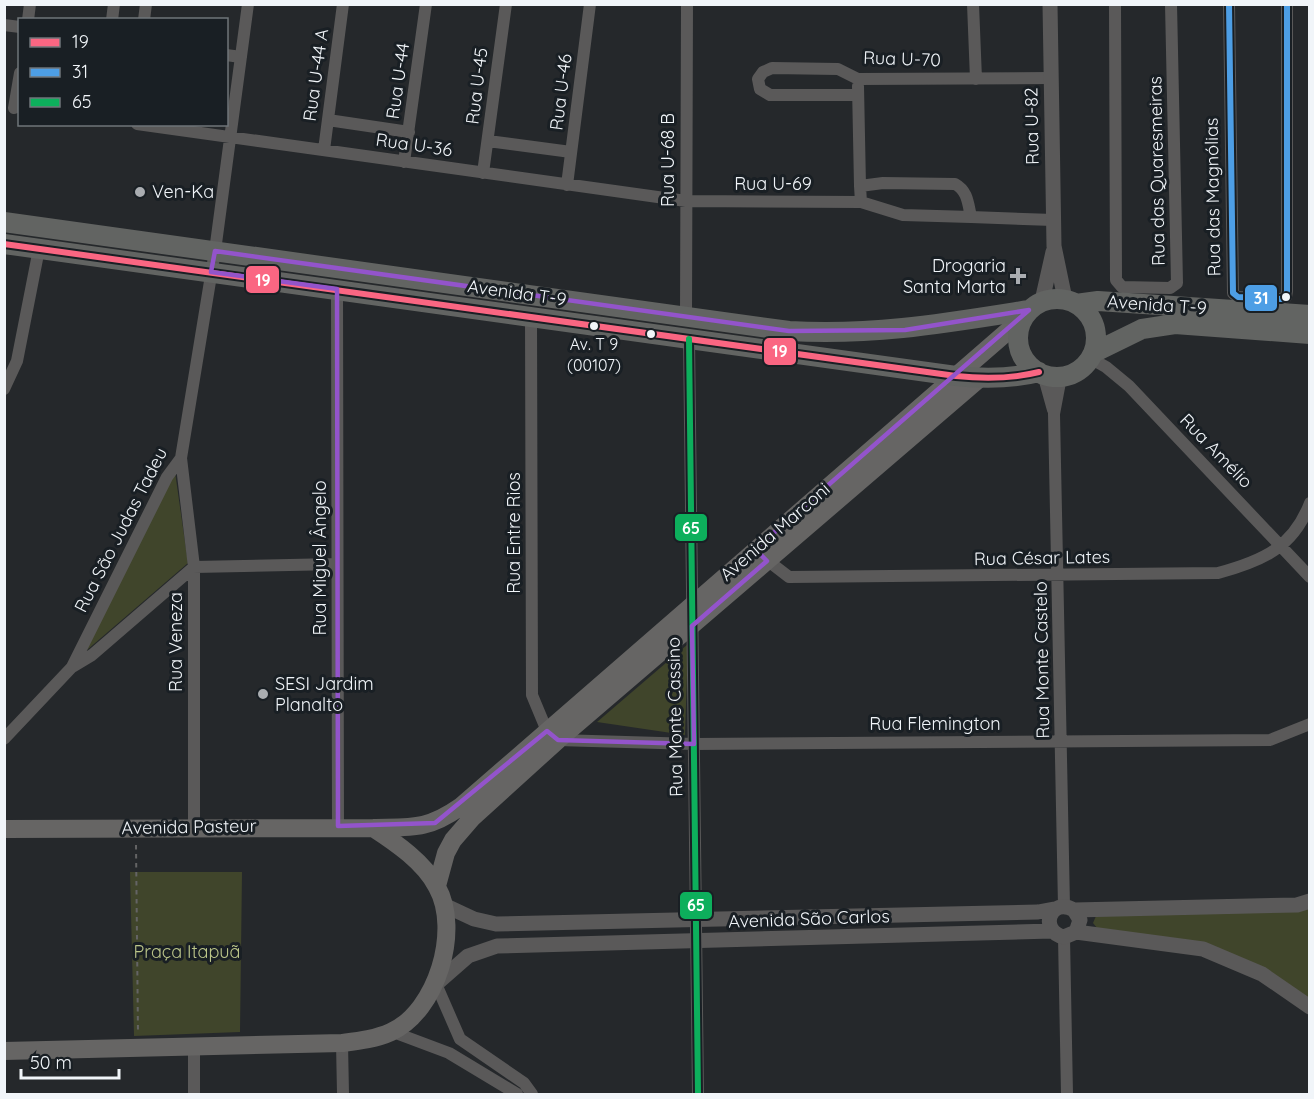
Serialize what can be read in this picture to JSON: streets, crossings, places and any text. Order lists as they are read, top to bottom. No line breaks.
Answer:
{"streets":{"main road":["Avenida T-9","Avenida Marconi","Avenida Pasteur"],"street":["Rua U-70","Rua U-44 A","Rua U-44","Rua U-45","Rua U-46","Rua U-82","Rua U-36","Rua U-68 B","Rua das Quaresmeiras","Rua U-69","Rua das Magnólias","Rua Amélio","Rua São Judas Tadeu","Rua Entre Rios","Rua Miguel Ângelo","Rua César Lates","Rua Veneza","Rua Monte Castelo","Rua Monte Cassino","Rua Flemington","Avenida São Carlos"]},"crossings":[["Rua U-70","Rua U-82"],["Rua U-44 A","Rua U-36"],["Rua U-44","Rua U-36"],["Rua U-45","Rua U-36"],["Rua U-46","Rua U-36"],["Rua U-82","Rua U-69"],["Rua U-82","Avenida T-9"],["Rua U-82","Rua Amélio"],["Rua U-82","Avenida Marconi"],["Rua U-82","Rua Monte Castelo"],["Rua U-36","Rua U-68 B"],["Rua U-36","Rua U-69"],["Rua U-36","Rua São Judas Tadeu"],["Rua U-68 B","Rua U-69"],["Rua U-68 B","Avenida T-9"],["Avenida T-9","Rua Amélio"],["Avenida T-9","Rua São Judas Tadeu"],["Avenida T-9","Avenida Marconi"],["Avenida T-9","Rua Entre Rios"],["Avenida T-9","Rua Miguel Ângelo"],["Avenida T-9","Rua Monte Castelo"],["Avenida T-9","Rua Monte Cassino"],["Rua Amélio","Avenida Marconi"],["Rua Amélio","Rua César Lates"],["Rua Amélio","Rua Monte Castelo"],["Rua São Judas Tadeu","Rua Veneza"],["Avenida Marconi","Rua Entre Rios"],["Avenida Marconi","Rua César Lates"],["Avenida Marconi","Rua Monte Castelo"],["Avenida Marconi","Rua Monte Cassino"],["Avenida Marconi","Rua Flemington"],["Avenida Marconi","Avenida Pasteur"],["Rua Entre Rios","Rua Flemington"],["Rua Miguel Ângelo","Avenida Pasteur"],["Rua César Lates","Rua Monte Castelo"],["Rua Veneza","Avenida Pasteur"],["Rua Monte Castelo","Rua Flemington"],["Rua Monte Castelo","Avenida São Carlos"],["Rua Monte Cassino","Rua Flemington"],["Rua Monte Cassino","Avenida São Carlos"]],"parks":["Praça Itapuã"],"places":{"other":["Ven-Ka","Av. T 9 (00107)","SESI Jardim Planalto"],"health":["Drogaria Santa Marta"]},"lines":["transit line 31","transit line 19","transit line 65"],"legend":["19","31","65"],"scale_bar":"50 m"}
